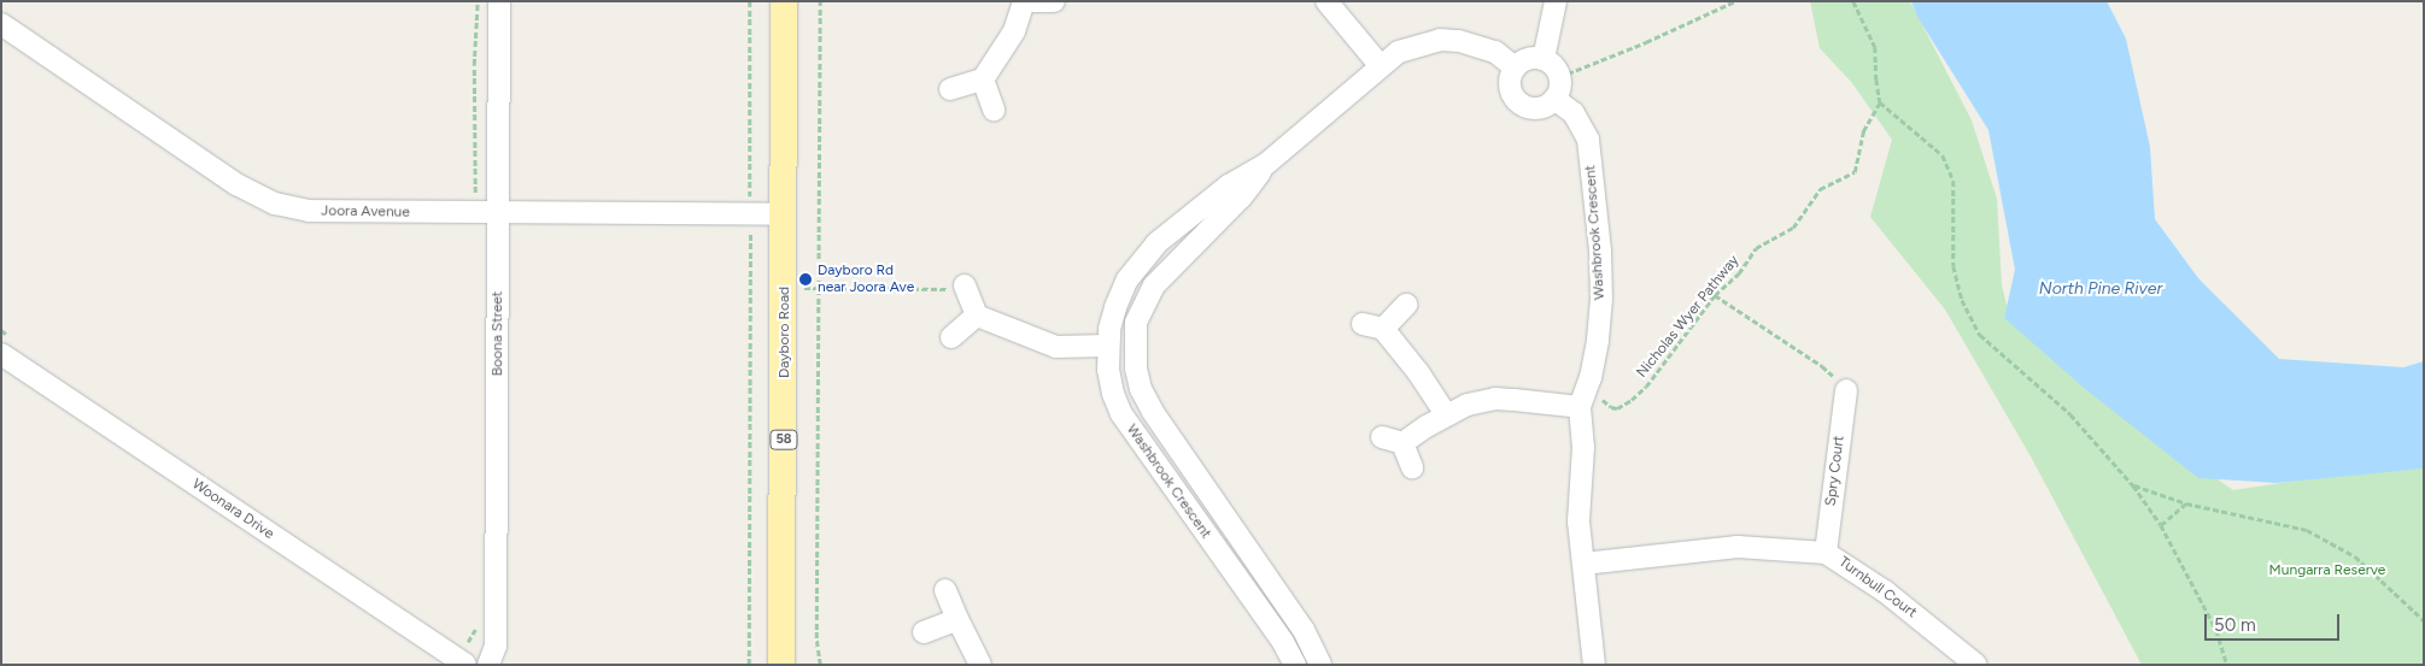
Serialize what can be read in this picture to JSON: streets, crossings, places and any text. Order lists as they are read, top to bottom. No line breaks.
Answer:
{"streets":{"main road":["Dayboro Road","58"],"street":["Joora Avenue","Washbrook Crescent","Boona Street","Spry Court","Woonara Drive","Turnbull Court"],"path":["Nicholas Wyer Pathway"]},"crossings":[["Joora Avenue","Dayboro Road"],["Joora Avenue","Boona Street"],["Washbrook Crescent","Nicholas Wyer Pathway"],["Washbrook Crescent","Turnbull Court"],["Spry Court","Turnbull Court"]],"water":["North Pine River"],"parks":["Mungarra Reserve"],"places":["Dayboro Rd near Joora Ave"],"scale_bar":"50 m"}
